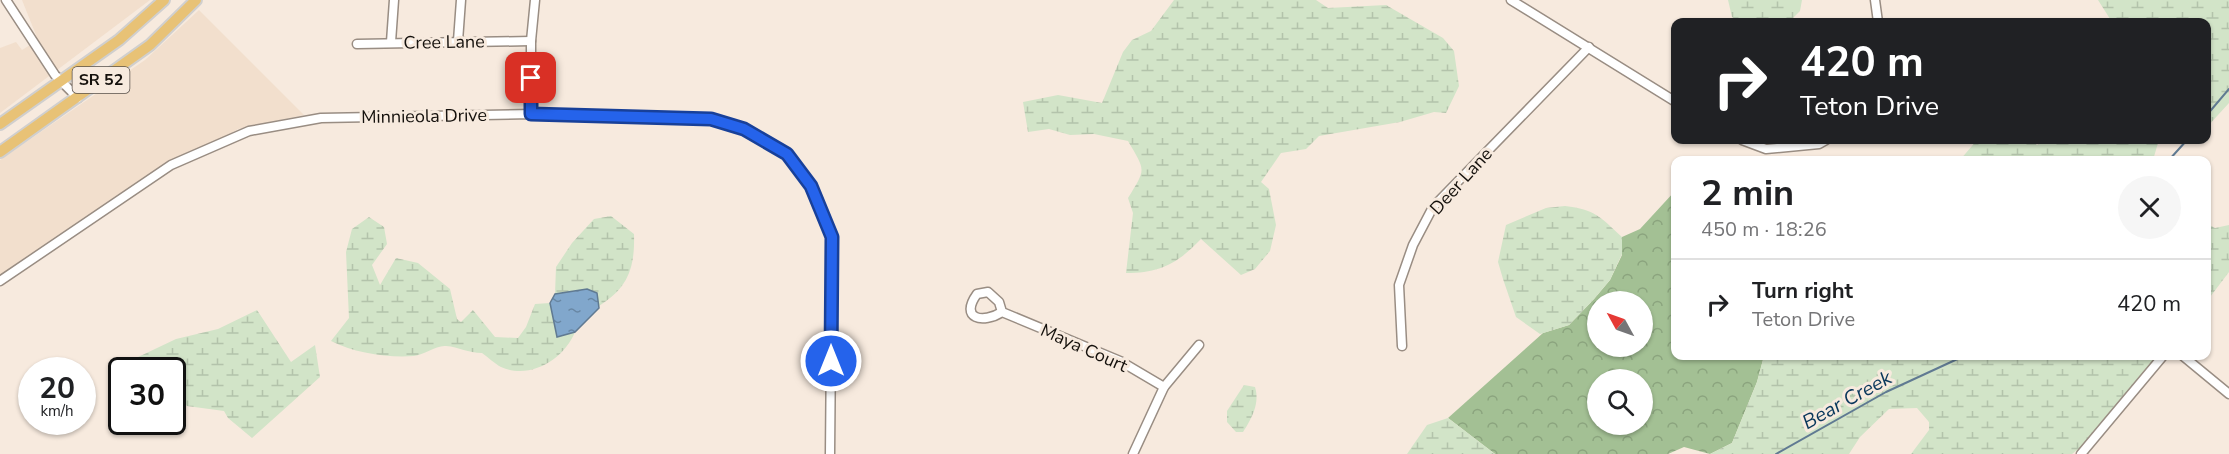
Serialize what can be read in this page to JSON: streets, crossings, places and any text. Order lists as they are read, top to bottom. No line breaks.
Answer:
{"streets":{"main road":["SR 52"],"street":["Cree Lane","Minnieola Drive","Deer Lane","Maya Court"]},"water":["Bear Creek"],"north":"top left","page":{"turn":["420 m","Teton Drive"],"heading":["2 min","450 m · 18:26"],"list":[{"name":"Turn right","note":"Teton Drive","value":"420 m"}],"speed":"20 km/h","limit":"30"}}
